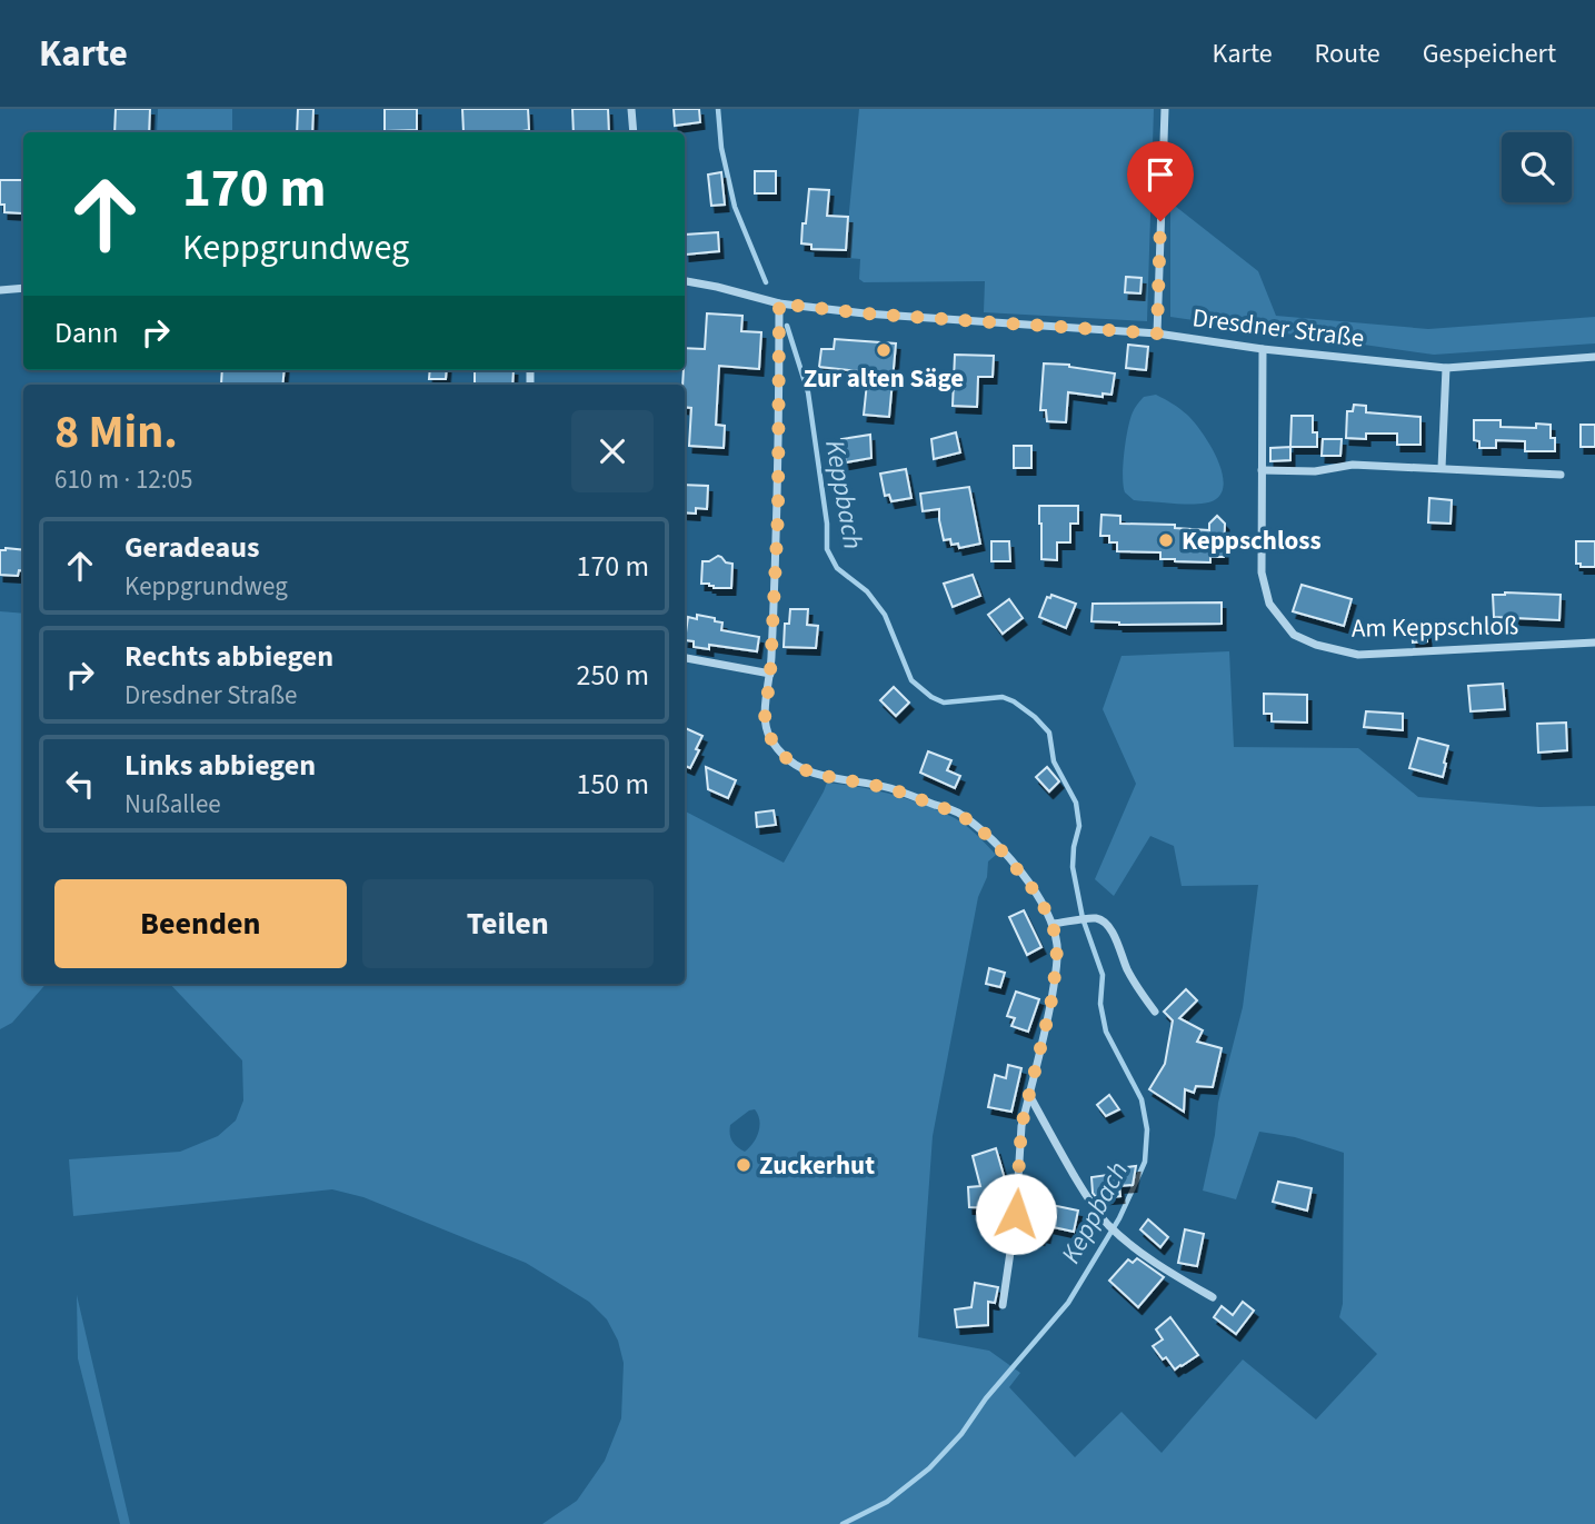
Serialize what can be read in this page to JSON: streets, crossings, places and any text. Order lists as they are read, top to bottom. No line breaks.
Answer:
{"streets":{"street":["Dresdner Straße","Am Keppschloß"]},"crossings":[["Dresdner Straße","Am Keppschloß"]],"water":["Keppbach"],"places":["Zur alten Säge","Keppschloss","Zuckerhut"],"page":{"header":"Karte","nav":["Karte","Route","Gespeichert"],"turn":["170 m","Keppgrundweg"],"then":"Dann","heading":["8 Min.","610 m · 12:05"],"list":[{"name":"Geradeaus","note":"Keppgrundweg","value":"170 m"},{"name":"Rechts abbiegen","note":"Dresdner Straße","value":"250 m"},{"name":"Links abbiegen","note":"Nußallee","value":"150 m"}],"buttons":["Beenden","Teilen"]}}
